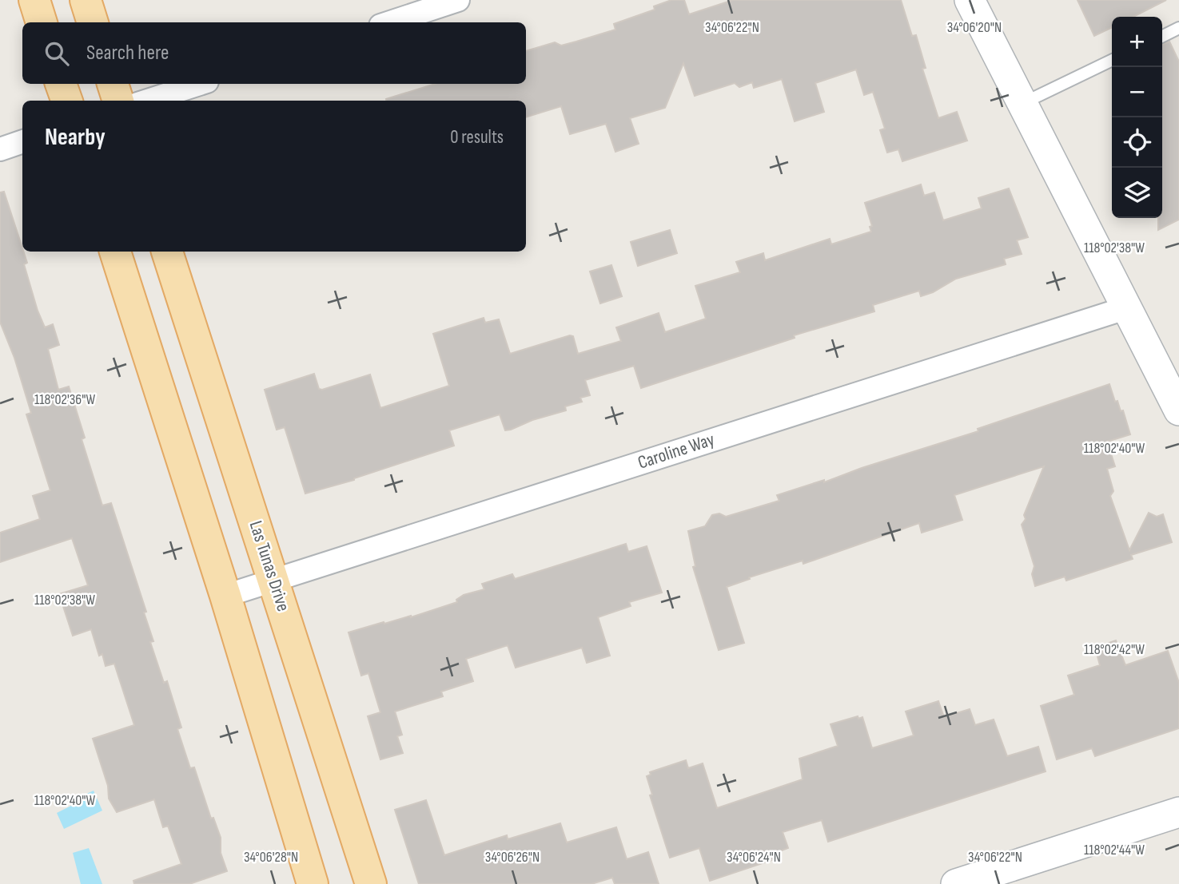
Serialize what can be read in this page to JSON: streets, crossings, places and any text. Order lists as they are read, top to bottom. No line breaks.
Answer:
{"streets":{"main road":["Las Tunas Drive"],"street":["Caroline Way"]},"crossings":[["Caroline Way","Las Tunas Drive"]],"page":{"map_buttons":["+","−"],"search":"Search here","heading":["Nearby","0 results"]},"coordinates":["34°06'22\"N","34°06'20\"N","118°02'38\"W","118°02'36\"W","118°02'40\"W","118°02'42\"W","118°02'44\"W","34°06'28\"N","34°06'26\"N","34°06'24\"N"]}
